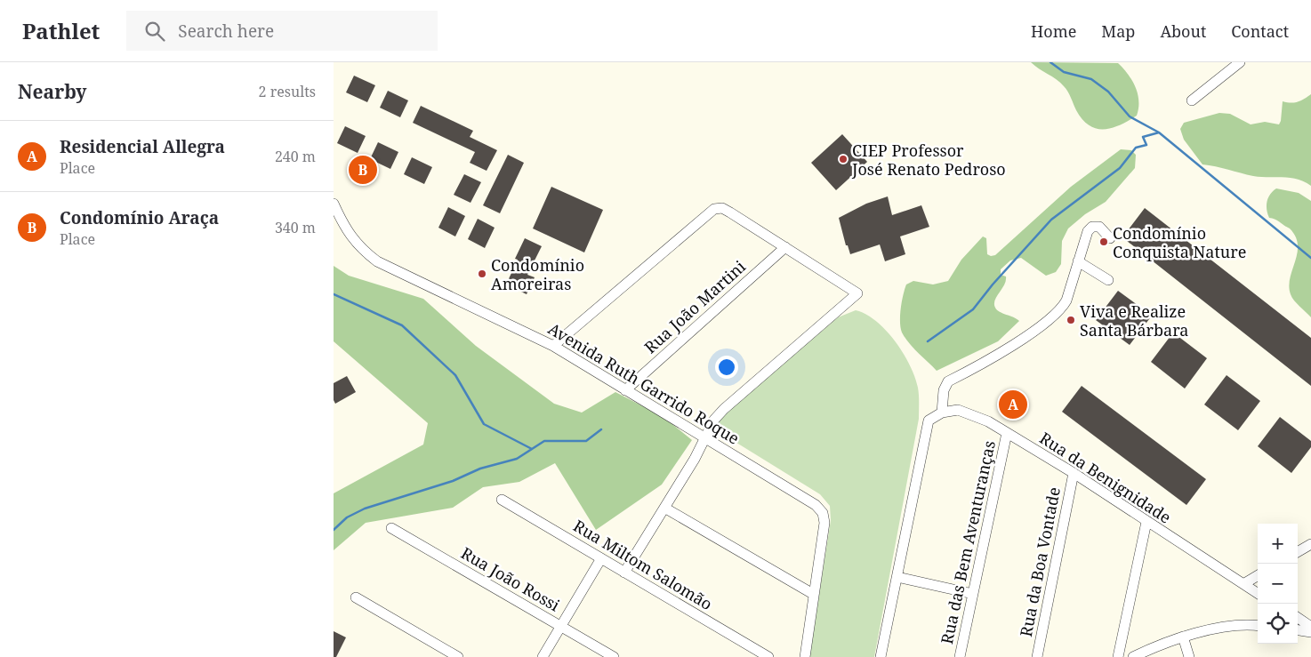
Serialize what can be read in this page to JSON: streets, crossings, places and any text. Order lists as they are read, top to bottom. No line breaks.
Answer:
{"streets":{"street":["Rua João Martini","Avenida Ruth Garrido Roque","Rua da Benignidade","Rua das Bem Aventuranças","Rua da Boa Vontade","Rua Miltom Salomão","Rua João Rossi"]},"crossings":[["Rua João Martini","Avenida Ruth Garrido Roque"],["Rua da Benignidade","Rua das Bem Aventuranças"],["Rua da Benignidade","Rua da Boa Vontade"]],"places":["CIEP Professor José Renato Pedroso","Condomínio Conquista Nature","Condomínio Amoreiras","Viva e Realize Santa Bárbara"],"page":{"header":"Pathlet","search":"Search here","nav":["Home","Map","About","Contact"],"heading":["Nearby","2 results"],"list":[{"mark":"A","name":"Residencial Allegra","note":"Place","value":"240 m"},{"mark":"B","name":"Condomínio Araça","note":"Place","value":"340 m"}],"pins":["B","A"],"map_buttons":["+","−"]}}
